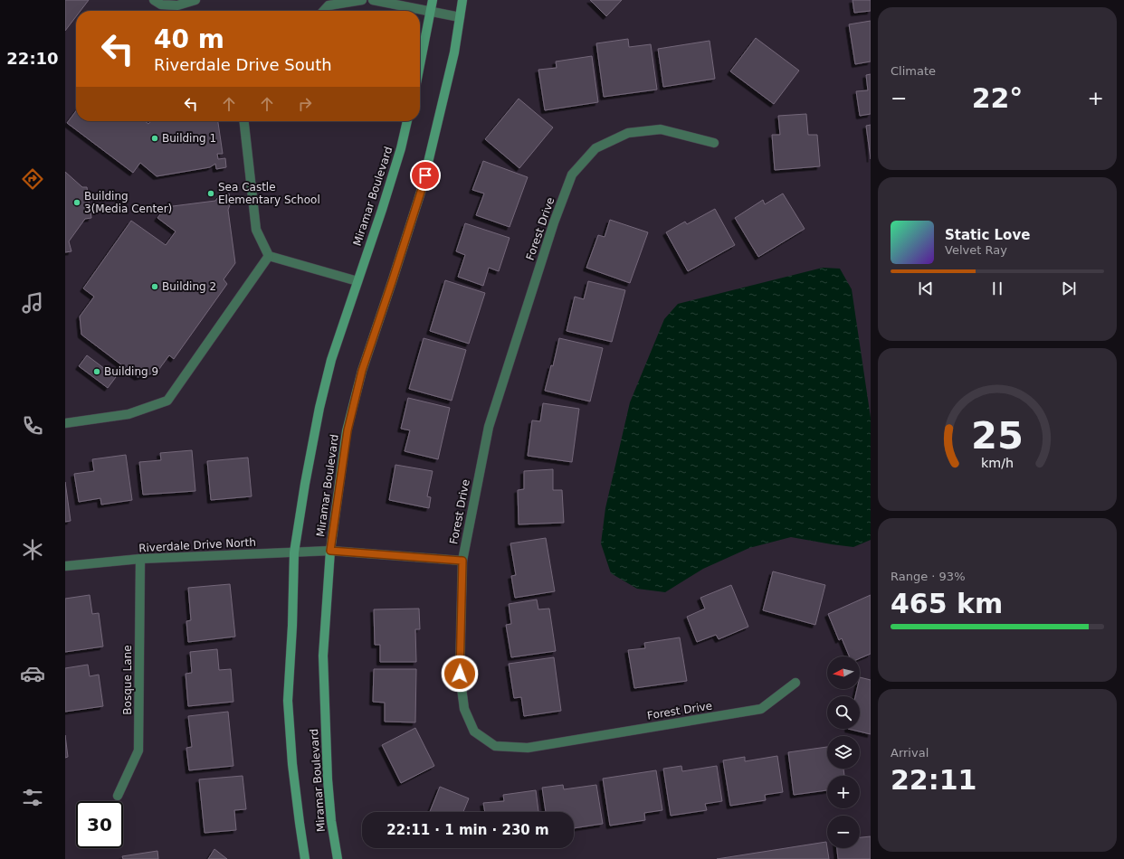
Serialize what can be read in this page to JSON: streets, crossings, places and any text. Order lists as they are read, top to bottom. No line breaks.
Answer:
{"streets":{"street":["Miramar Boulevard","Forest Drive","Riverdale Drive North","Bosque Lane"]},"crossings":[["Miramar Boulevard","Riverdale Drive North"],["Forest Drive","Riverdale Drive North"],["Riverdale Drive North","Bosque Lane"]],"places":["Building 1","Sea Castle Elementary School","Building 3(Media Center)","Building 2","Building 9"],"north":"left","page":{"tabs":"22:10","tile":["Climate",["Range · 93%","465 km"],["Arrival","22:11"]],"turn":["40 m","Riverdale Drive South"],"heat":["−","22°","+"],"song":["Static Love","Velvet Ray"],"map_buttons":["+","−"],"limit":"30","trip":"22:11 · 1 min · 230 m","gauge":["25","km/h"]}}
